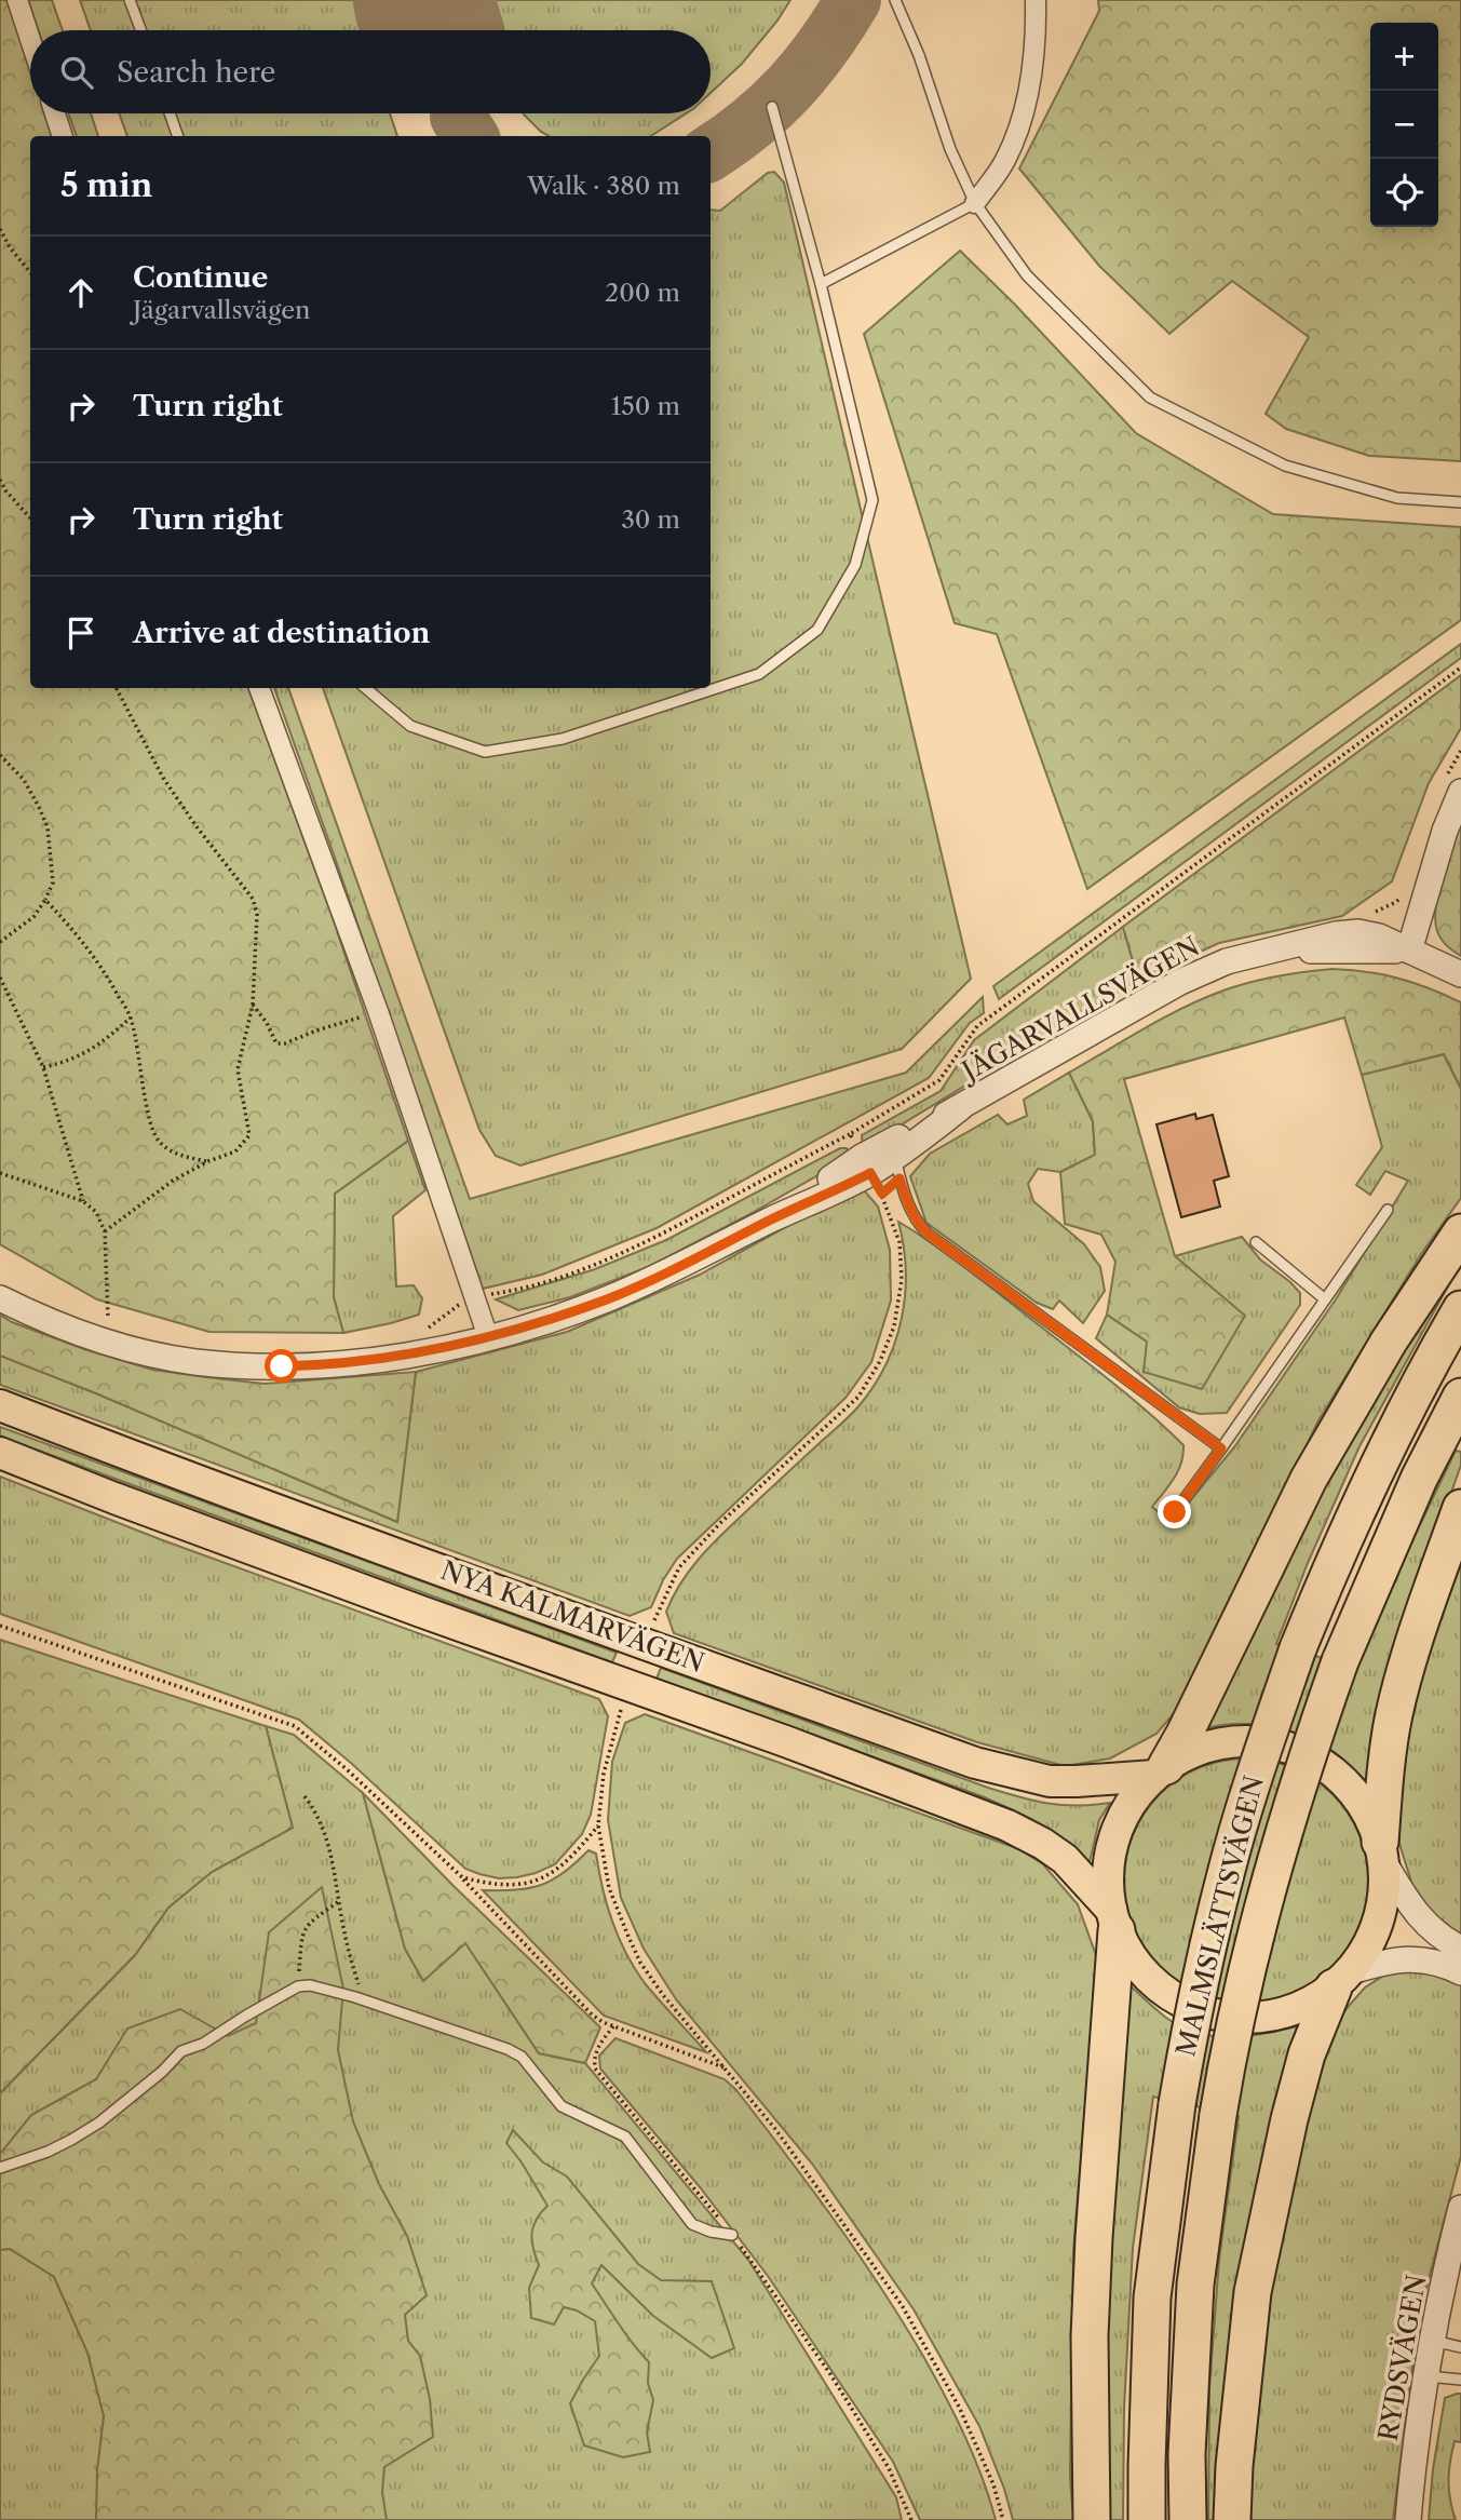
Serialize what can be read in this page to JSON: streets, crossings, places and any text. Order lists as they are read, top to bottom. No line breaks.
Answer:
{"streets":{"highway":["MALMSLÄTTSVÄGEN"],"main road":["NYA KALMARVÄGEN"],"street":["JÄGARVALLSVÄGEN","RYDSVÄGEN"]},"page":{"map_buttons":["+","−"],"search":"Search here","heading":["5 min","Walk · 380 m"],"list":[["Continue","Jägarvallsvägen","200 m"],["Turn right","150 m"],["Turn right","30 m"],"Arrive at destination"]}}
